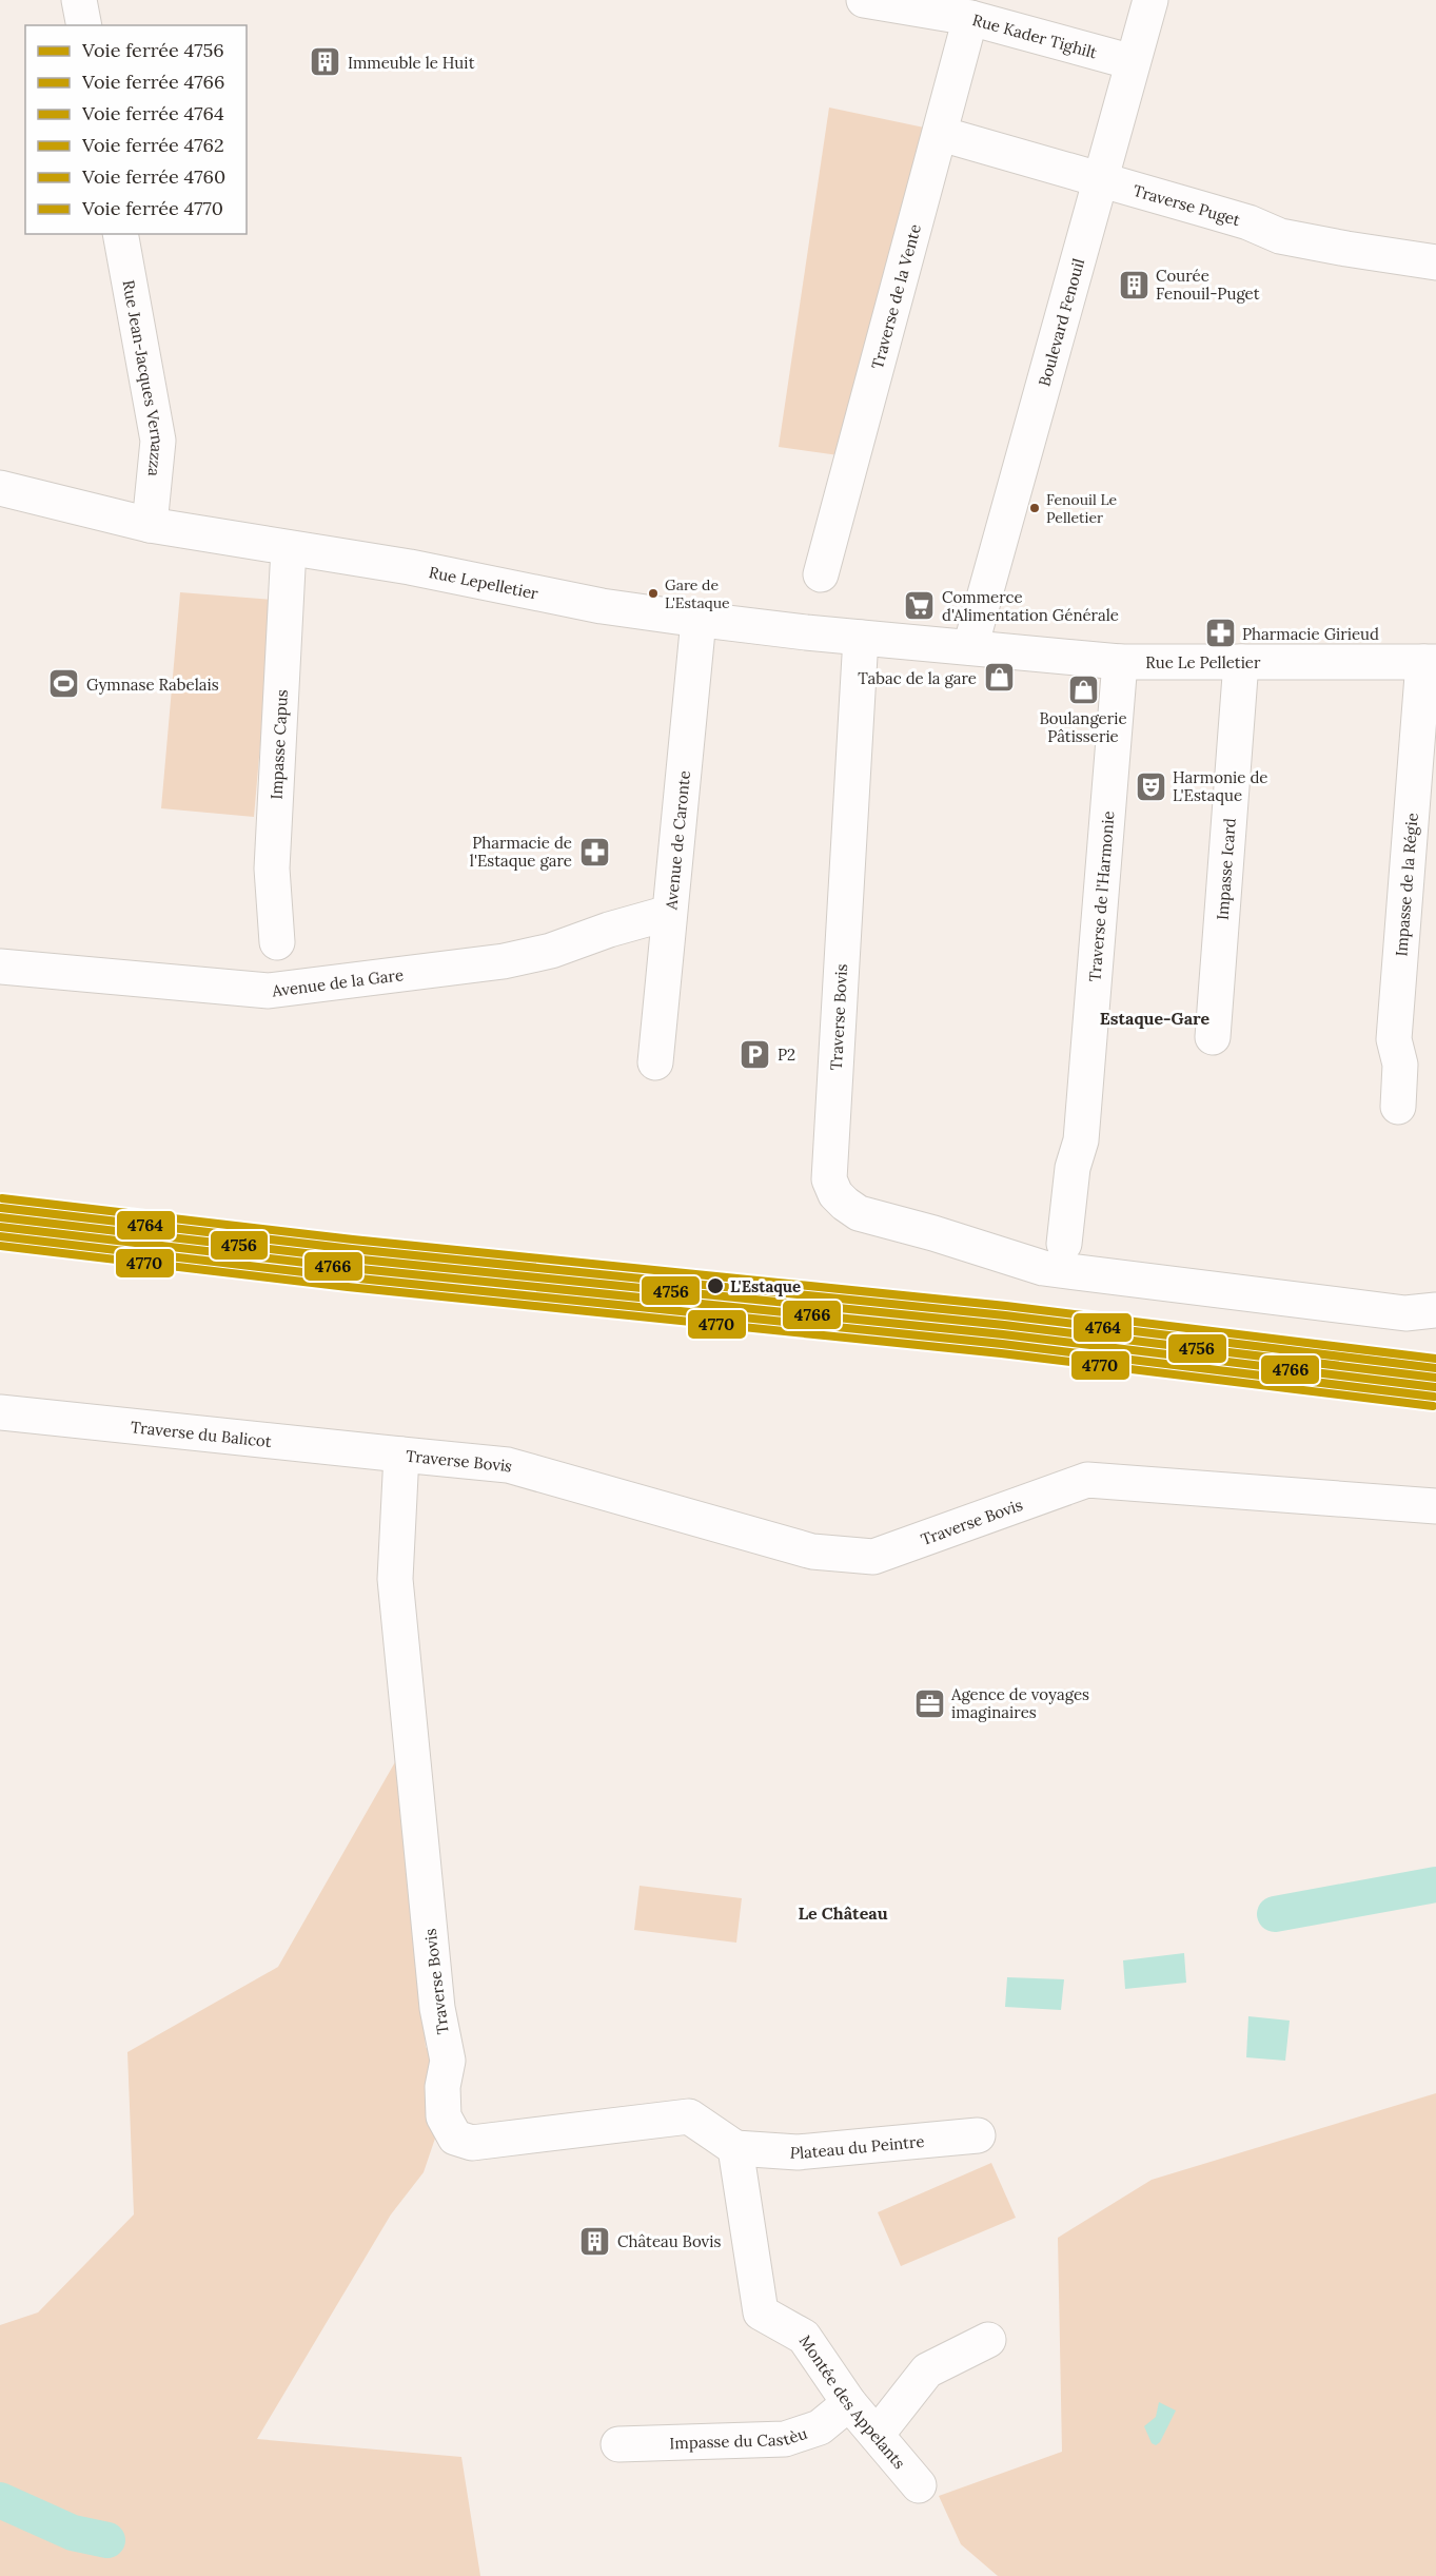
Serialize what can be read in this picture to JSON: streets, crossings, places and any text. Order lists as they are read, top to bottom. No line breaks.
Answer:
{"streets":{"street":["Rue Kader Tighilt","Traverse Puget","Traverse de la Vente","Boulevard Fenouil","Rue Jean-Jacques Vernazza","Rue Lepelletier","Rue Le Pelletier","Impasse Capus","Avenue de Caronte","Impasse Icard","Impasse de la Régie","Traverse de l'Harmonie","Avenue de la Gare","Traverse Bovis","Traverse du Balicot","Plateau du Peintre","Montée des Appelants","Impasse du Castèu"]},"crossings":[["Rue Kader Tighilt","Traverse de la Vente"],["Rue Kader Tighilt","Boulevard Fenouil"],["Traverse Puget","Traverse de la Vente"],["Traverse Puget","Boulevard Fenouil"],["Boulevard Fenouil","Rue Lepelletier"],["Boulevard Fenouil","Rue Le Pelletier"],["Rue Jean-Jacques Vernazza","Rue Lepelletier"],["Rue Lepelletier","Rue Le Pelletier"],["Rue Lepelletier","Impasse Capus"],["Rue Lepelletier","Avenue de Caronte"],["Rue Lepelletier","Traverse Bovis"],["Rue Le Pelletier","Impasse Icard"],["Rue Le Pelletier","Impasse de la Régie"],["Rue Le Pelletier","Traverse de l'Harmonie"],["Avenue de Caronte","Avenue de la Gare"],["Traverse Bovis","Traverse du Balicot"],["Traverse Bovis","Plateau du Peintre"],["Traverse Bovis","Montée des Appelants"],["Plateau du Peintre","Montée des Appelants"],["Montée des Appelants","Impasse du Castèu"]],"districts":["Estaque-Gare","Le Château"],"places":{"building":["Immeuble le Huit","Courée Fenouil-Puget","Château Bovis"],"other":["Fenouil Le Pelletier","Gare de L'Estaque","L'Estaque"],"supermarket":["Commerce d'Alimentation Générale"],"pharmacy":["Pharmacie Girieud","Pharmacie de l'Estaque gare"],"shop":["Tabac de la gare","Boulangerie Pâtisserie"],"sports":["Gymnase Rabelais"],"theatre":["Harmonie de L'Estaque"],"parking":["P2"],"office":["Agence de voyages imaginaires"]},"lines":["rail line 4760","rail line 4764","rail line 4756","rail line 4766","rail line 4762","rail line 4770"],"legend":["Voie ferrée 4756","Voie ferrée 4766","Voie ferrée 4764","Voie ferrée 4762","Voie ferrée 4760","Voie ferrée 4770"]}
